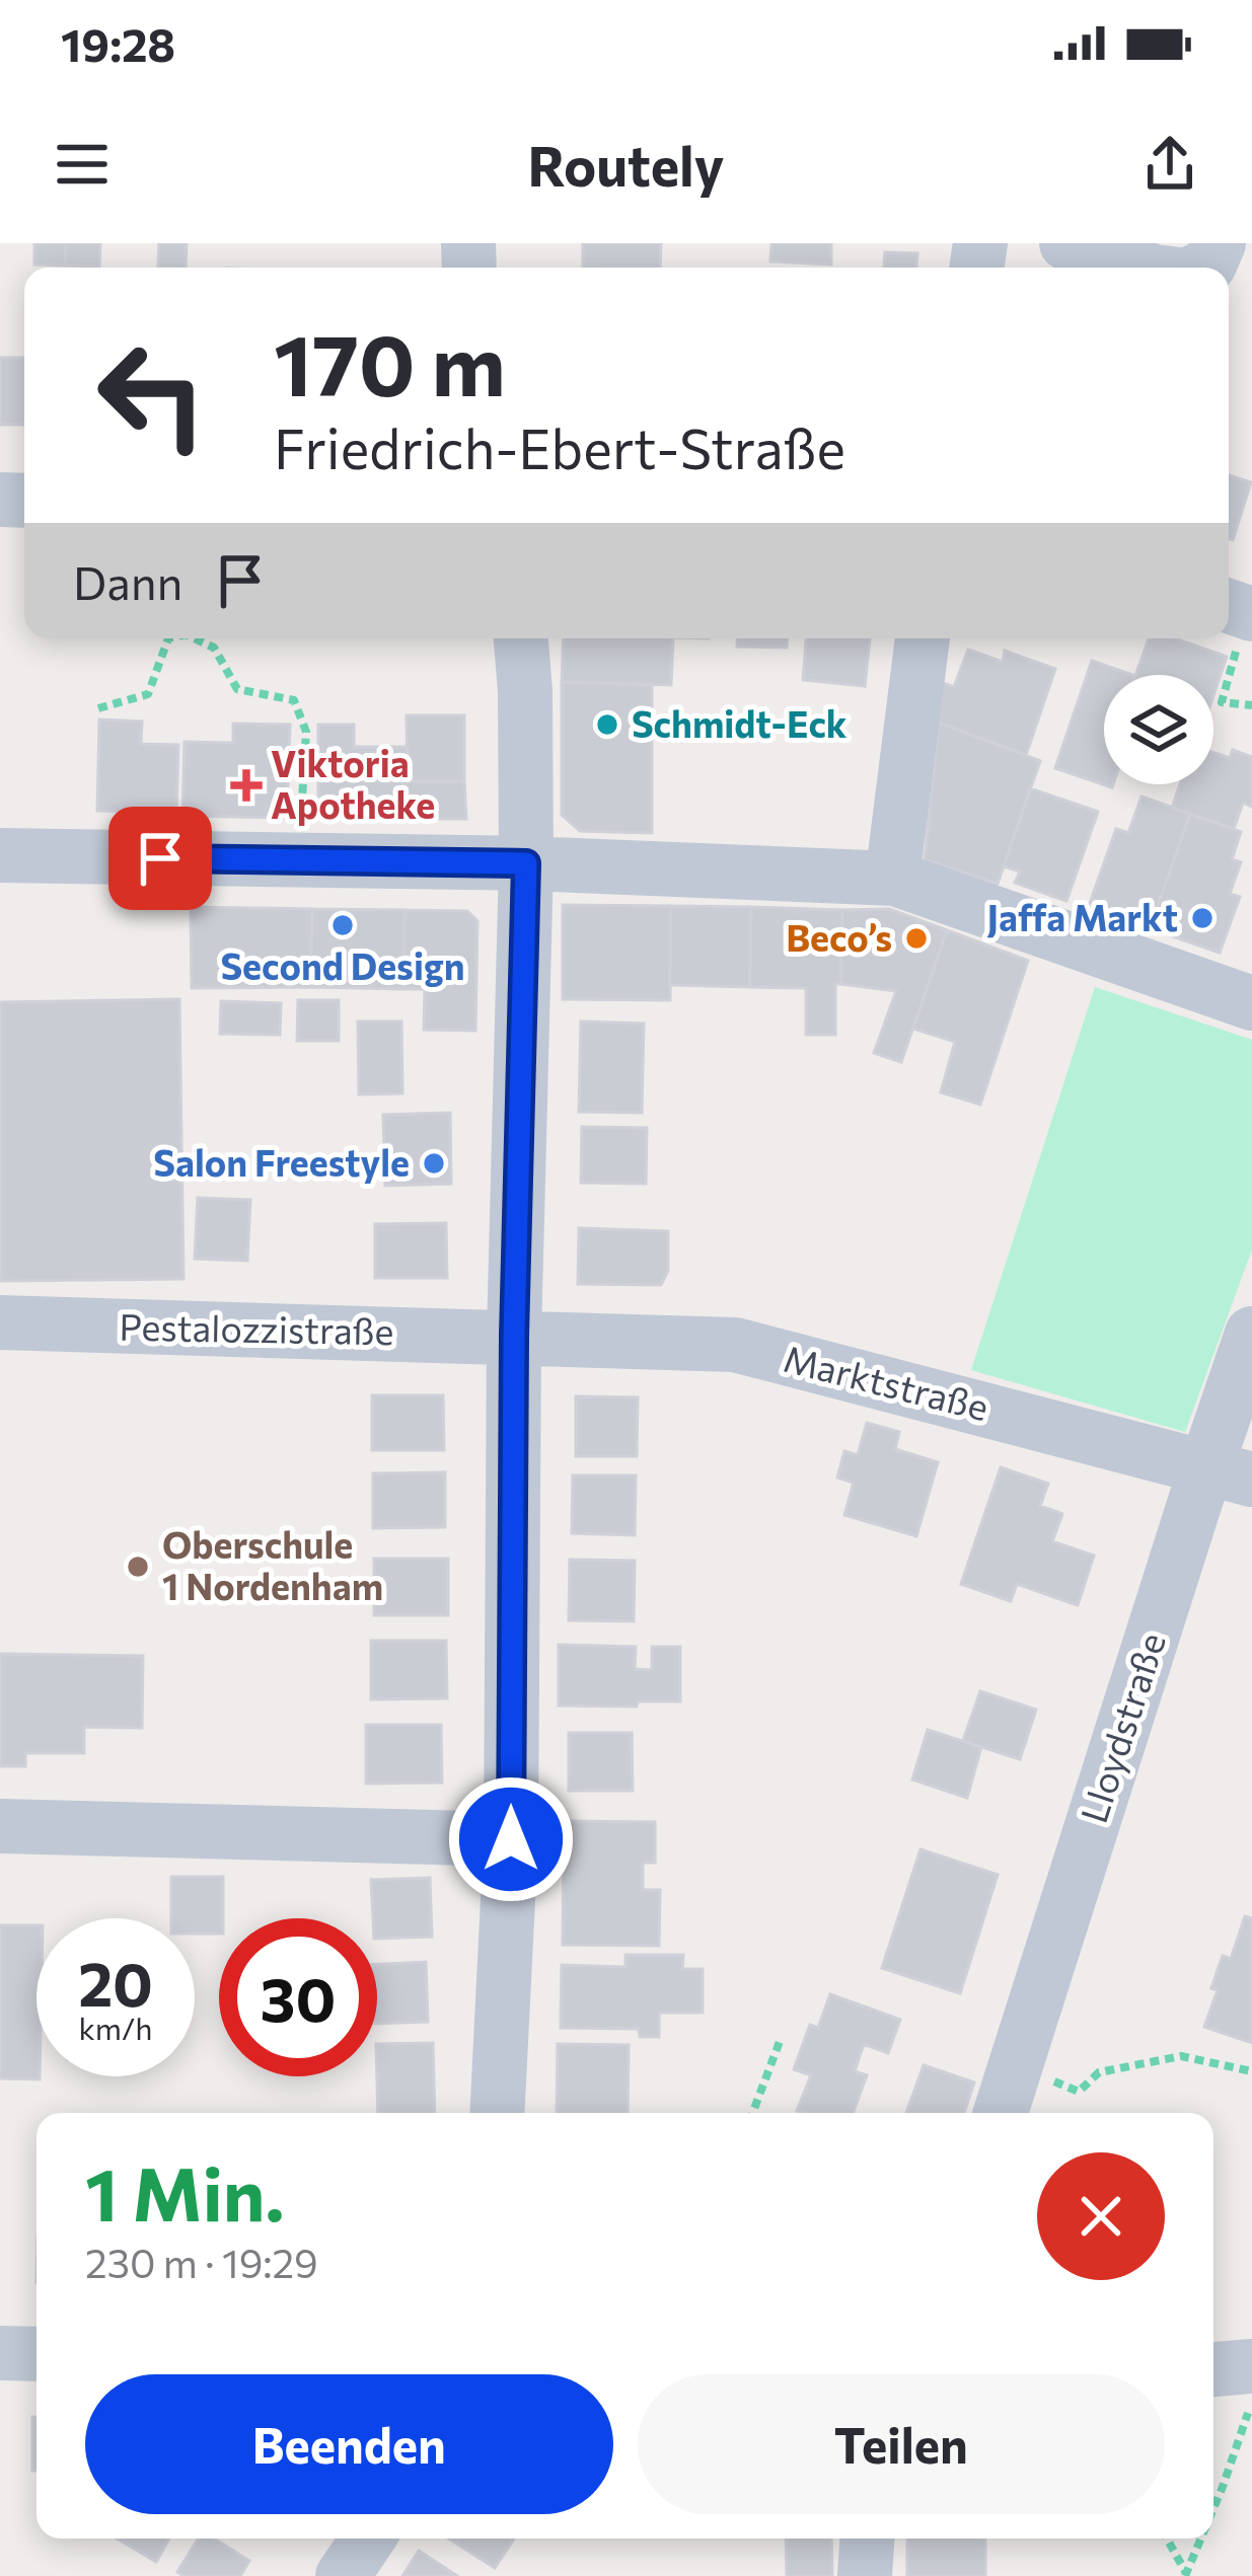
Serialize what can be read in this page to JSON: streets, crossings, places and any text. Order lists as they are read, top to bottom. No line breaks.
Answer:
{"streets":{"street":["Pestalozzistraße","Marktstraße","Lloydstraße"]},"crossings":[["Pestalozzistraße","Marktstraße"],["Marktstraße","Lloydstraße"]],"places":{"other":["Schmidt-Eck","Jaffa Markt","Second Design","Beco’s","Salon Freestyle","Oberschule 1 Nordenham"],"health":["Viktoria Apotheke"]},"page":{"status":"19:28","header":"Routely","turn":["170 m","Friedrich-Ebert-Straße"],"then":"Dann","speed":"20 km/h","limit":"30","heading":["1 Min.","230 m · 19:29"],"buttons":["Beenden","Teilen"]}}
